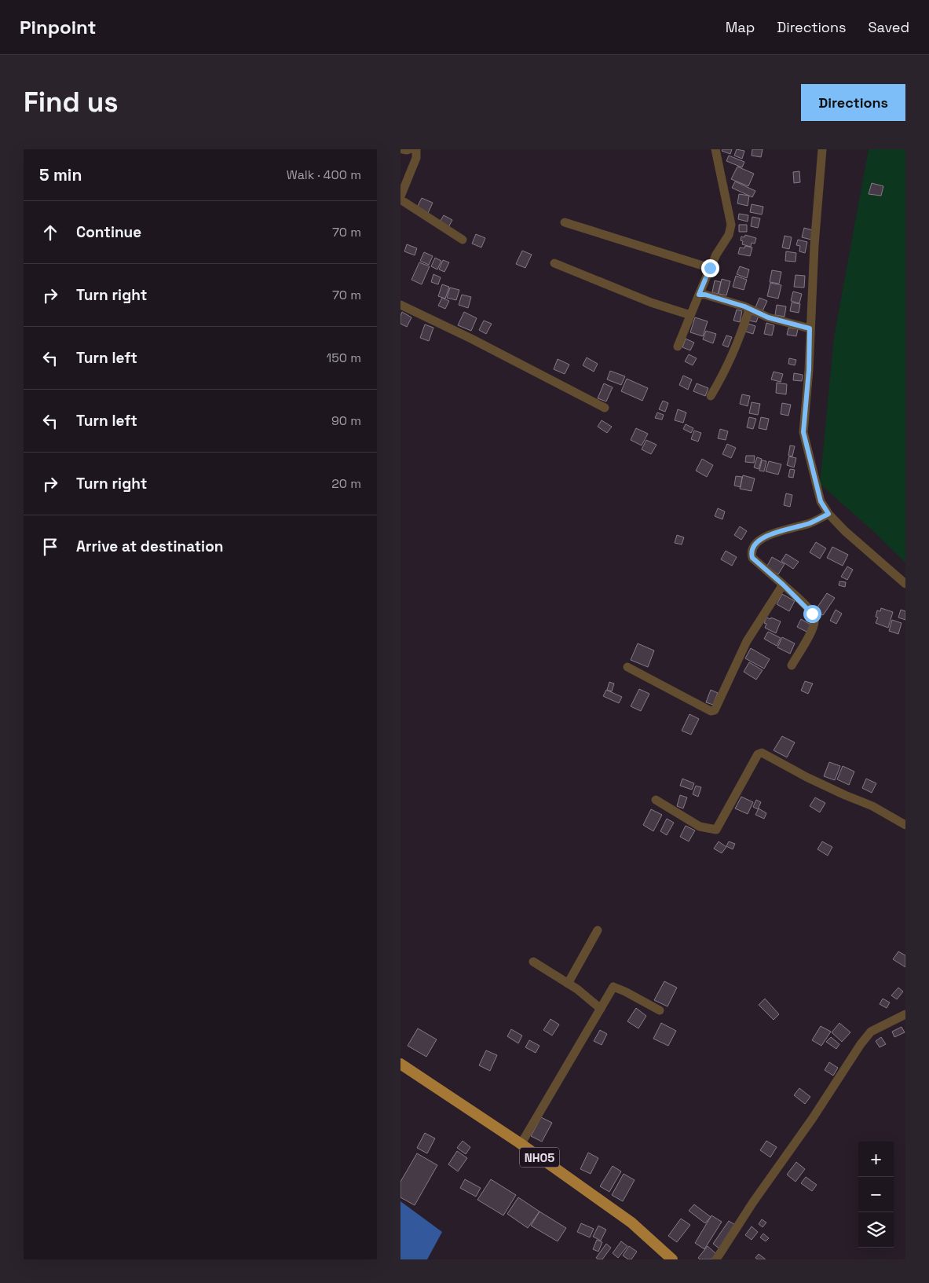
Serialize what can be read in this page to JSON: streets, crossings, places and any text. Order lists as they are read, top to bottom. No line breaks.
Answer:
{"streets":{"main road":["NH05"]},"page":{"header":"Pinpoint","nav":["Map","Directions","Saved"],"buttons":"Directions","title":"Find us","heading":["5 min","Walk · 400 m"],"list":[["Continue","70 m"],["Turn right","70 m"],["Turn left","150 m"],["Turn left","90 m"],["Turn right","20 m"],"Arrive at destination"],"map_buttons":["+","−"]}}
